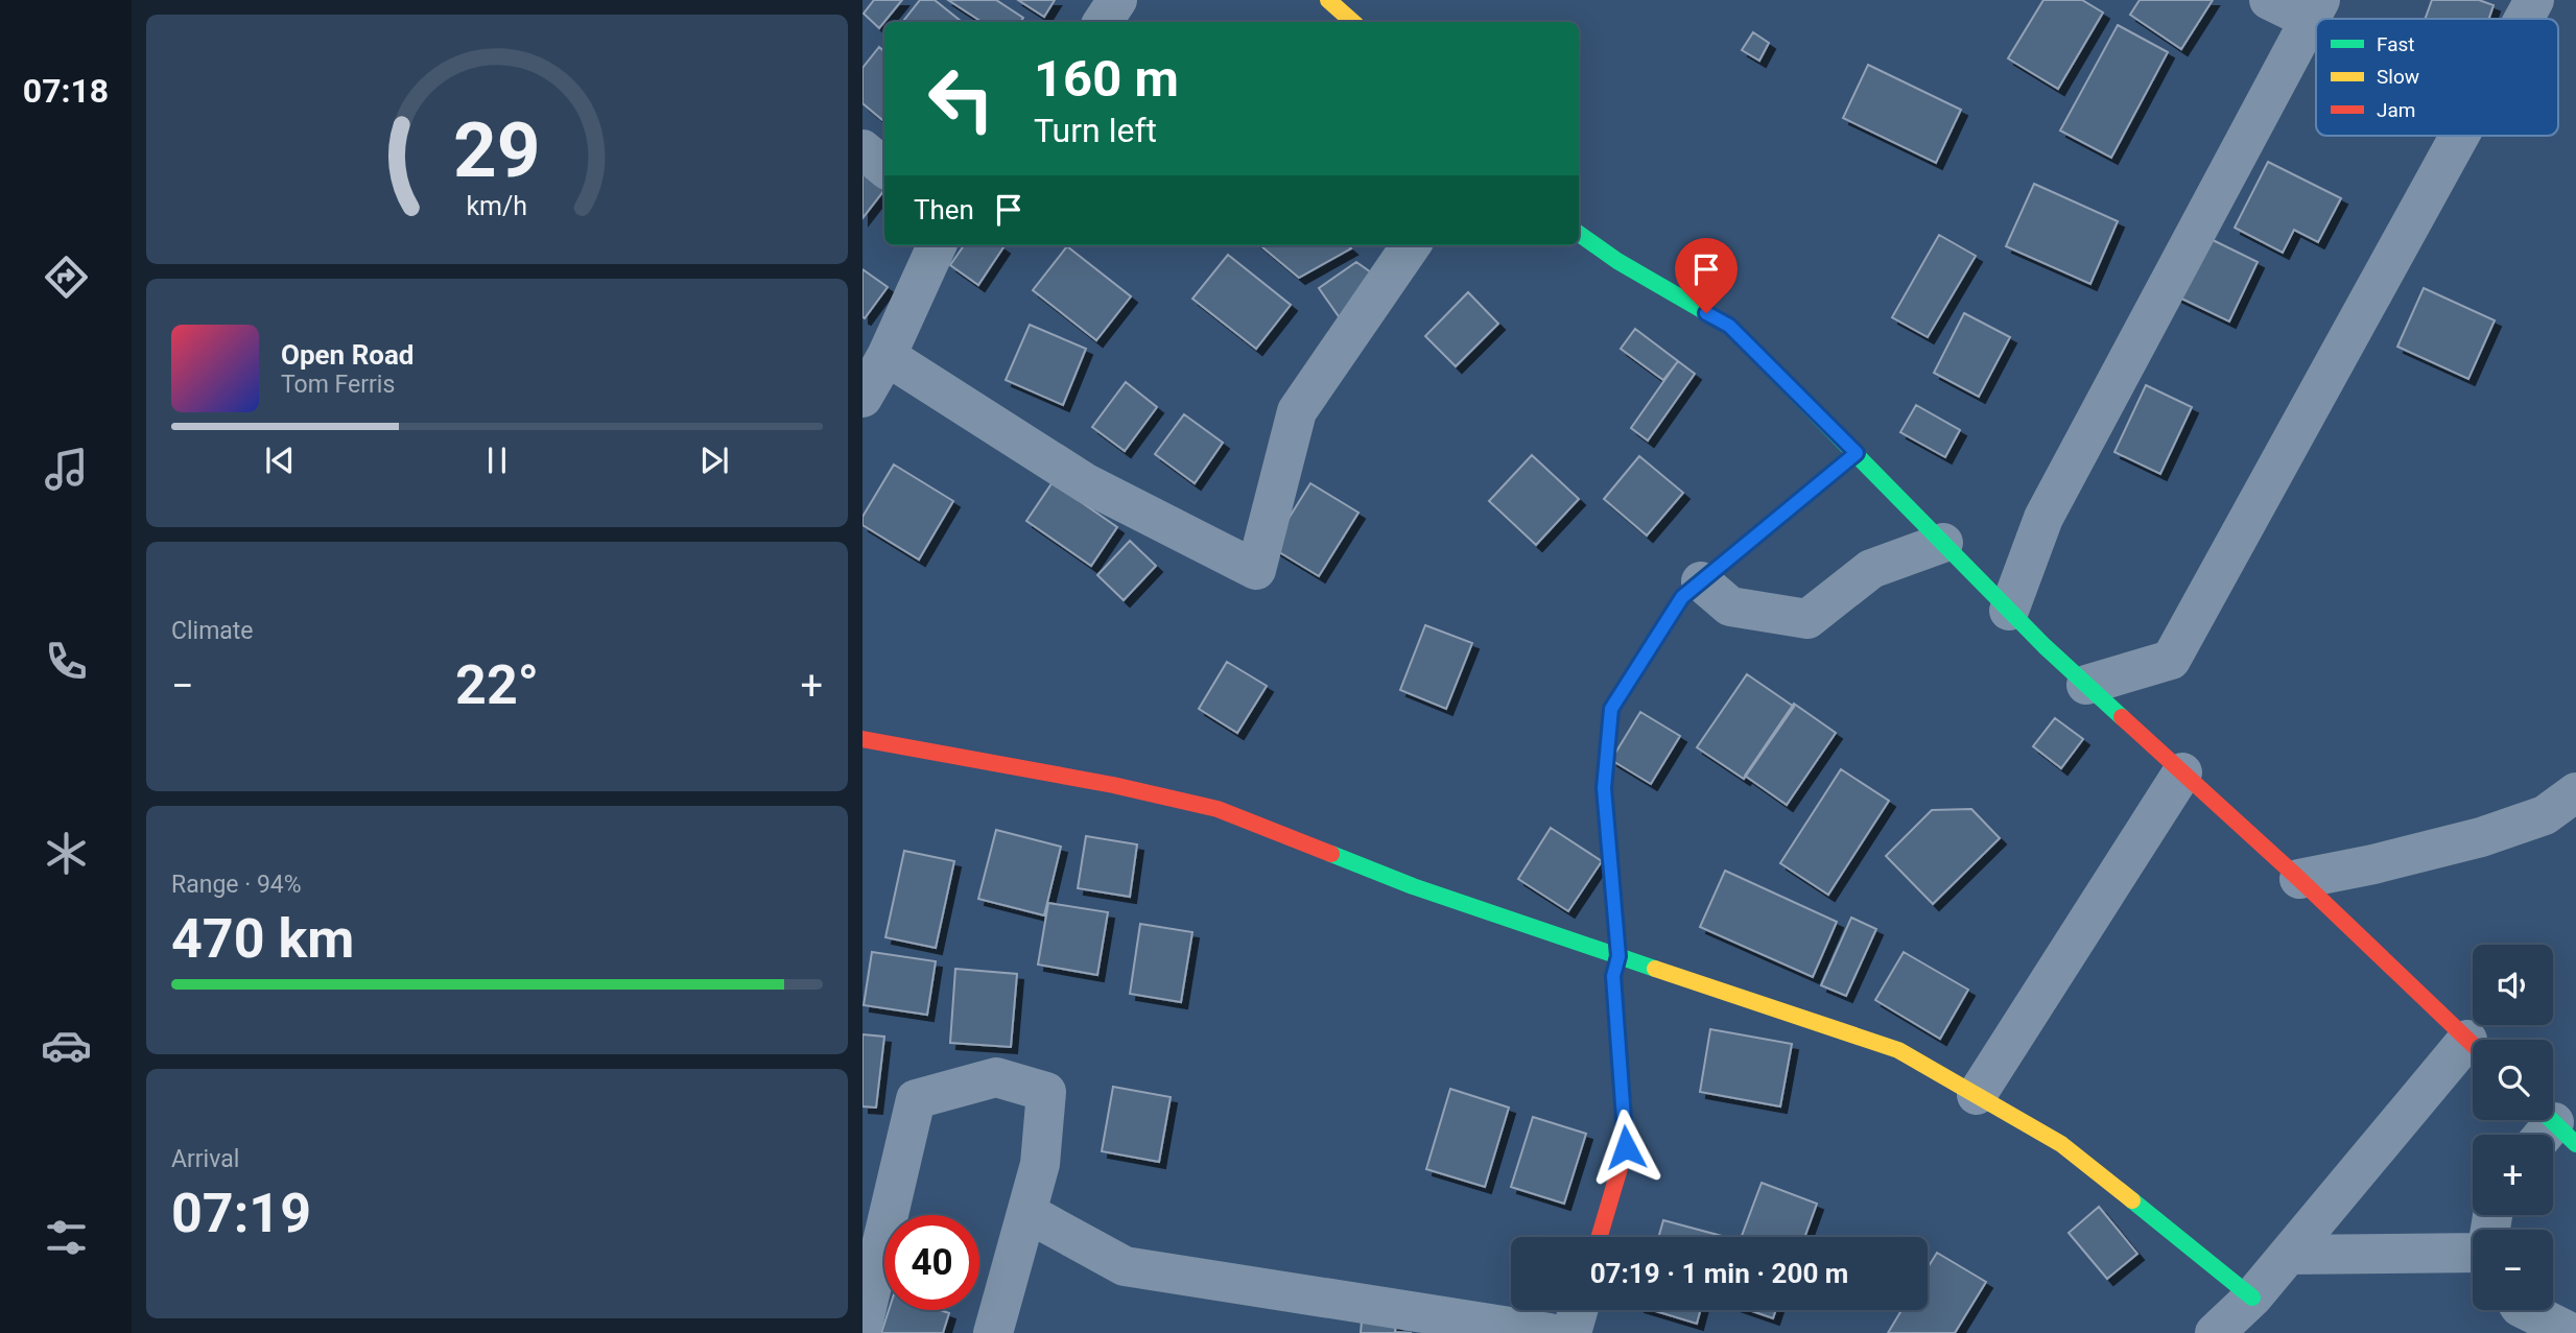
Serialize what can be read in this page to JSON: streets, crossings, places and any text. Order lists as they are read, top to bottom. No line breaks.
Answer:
{"legend":["Fast","Slow","Jam"],"page":{"tabs":"07:18","turn":["160 m","Turn left"],"then":"Then","song":["Open Road","Tom Ferris"],"tile":["Climate",["Range · 94%","470 km"],["Arrival","07:19"]],"heat":["−","22°","+"],"map_buttons":["+","−"],"limit":"40","trip":"07:19 · 1 min · 200 m","gauge":["29","km/h"]}}
